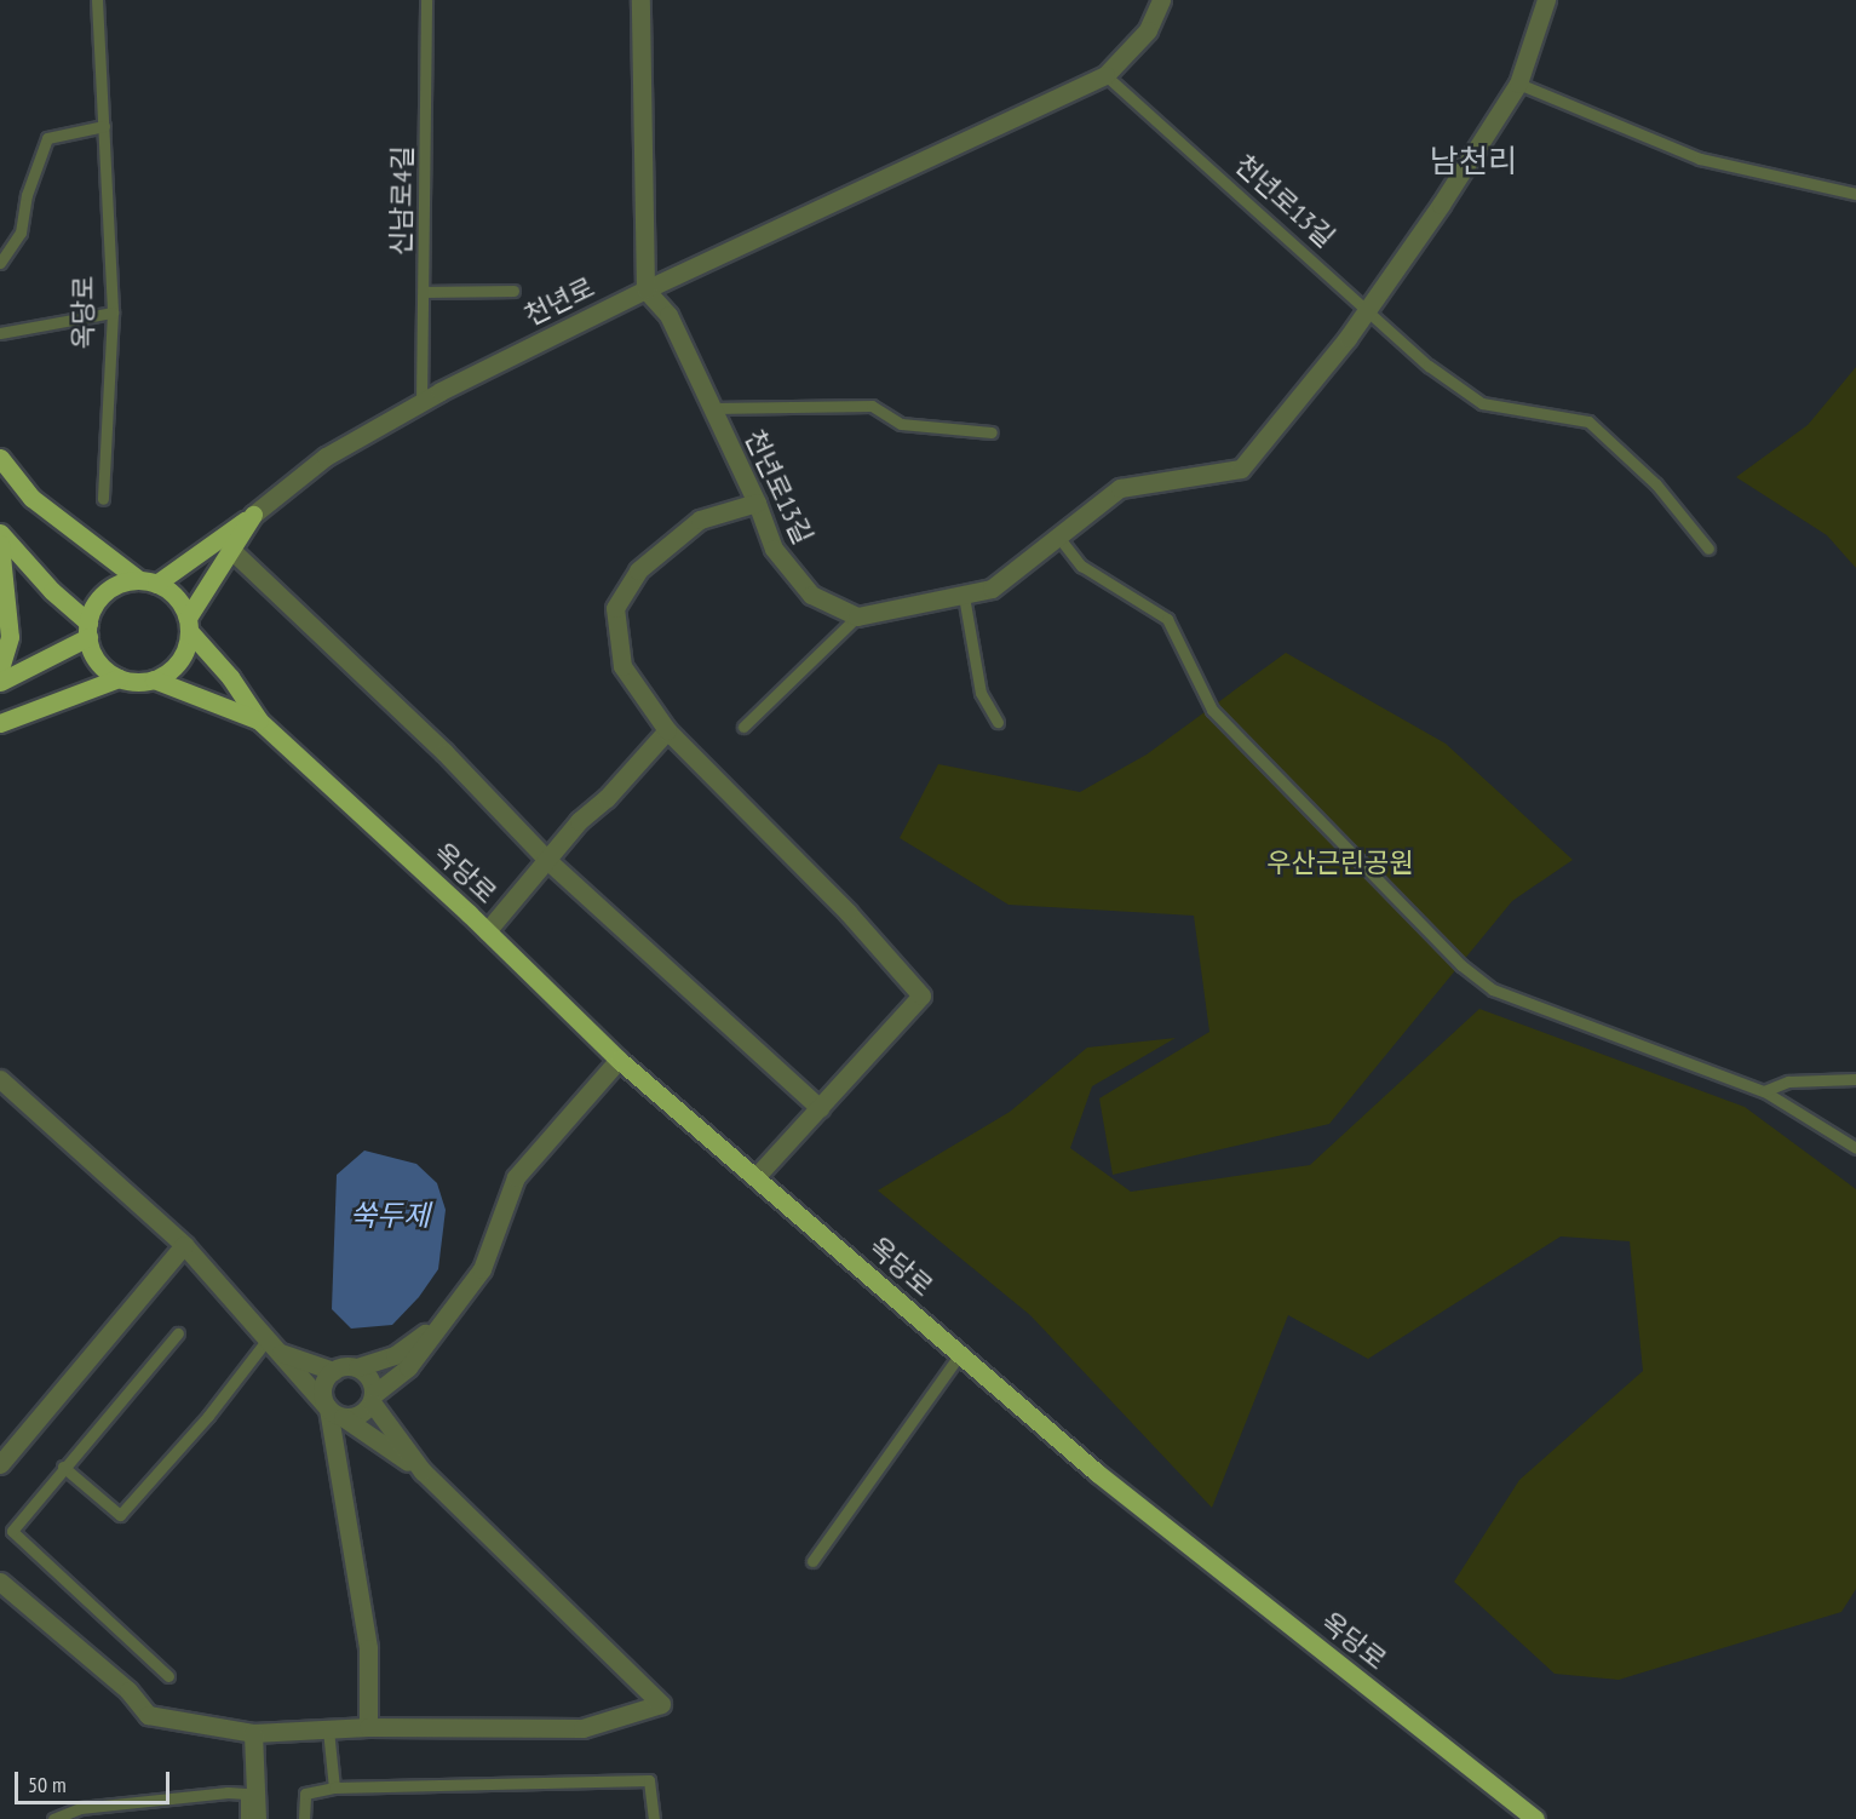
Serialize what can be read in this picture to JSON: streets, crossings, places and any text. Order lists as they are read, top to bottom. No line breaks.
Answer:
{"streets":{"main road":["옥당로"],"street":["천년로13길","천년로"],"lane":["신남로4길"]},"crossings":[["신남로4길","천년로"],["천년로13길","천년로"]],"districts":["남천리"],"water":["쑥두제"],"parks":["우산근린공원"],"scale_bar":"50 m"}
